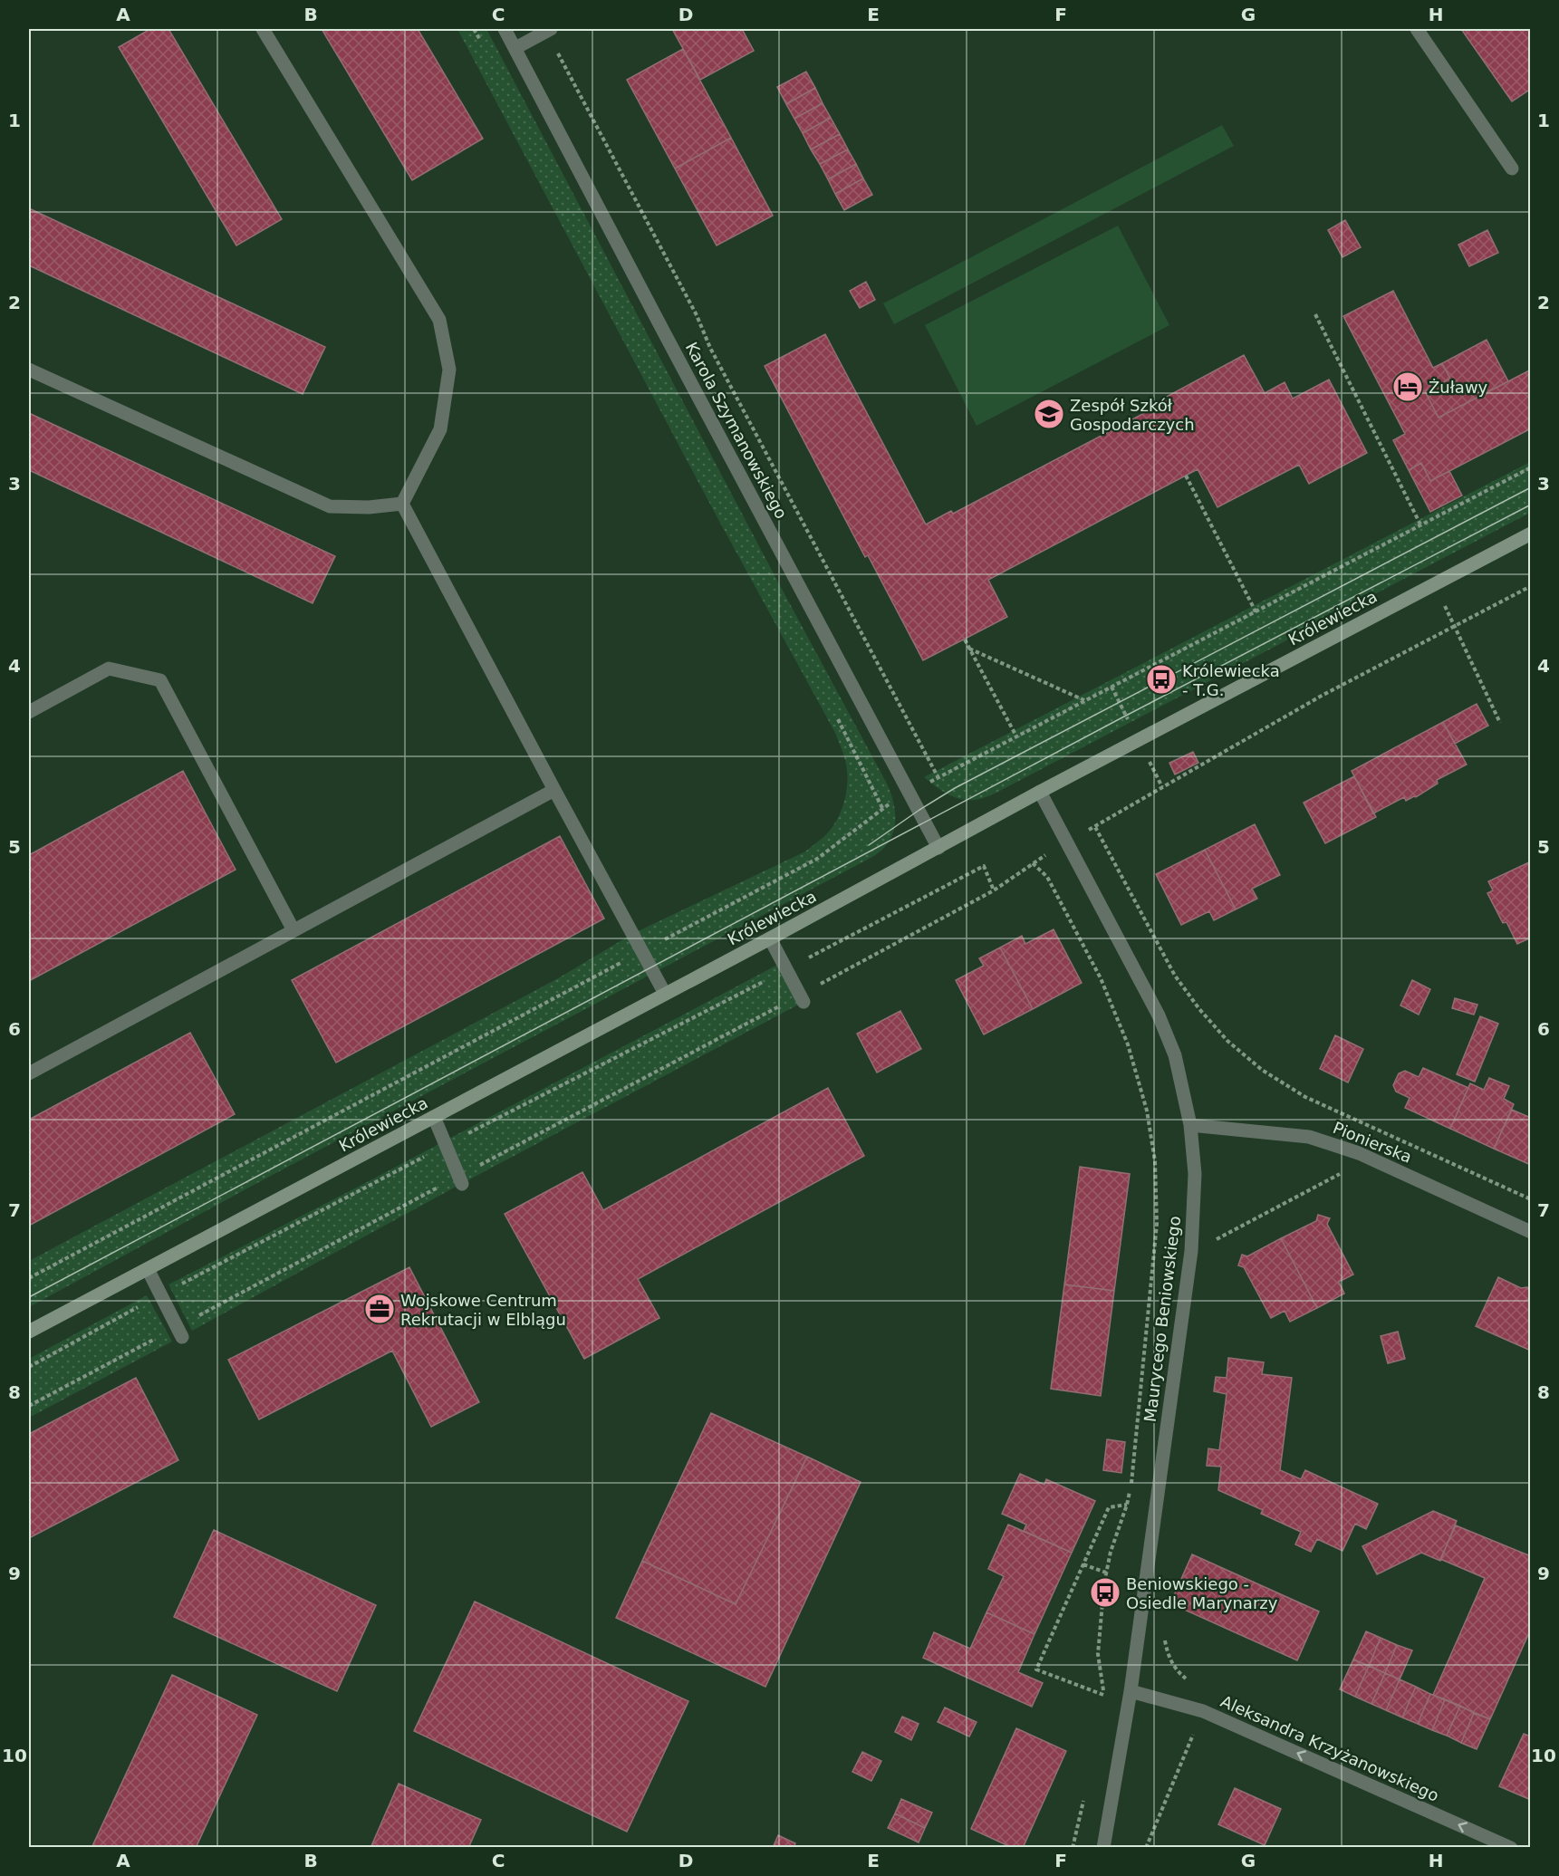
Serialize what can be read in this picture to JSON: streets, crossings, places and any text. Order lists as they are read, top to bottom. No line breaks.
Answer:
{"streets":{"main road":["Królewiecka"],"street":["Karola Szymanowskiego","Pionierska","Maurycego Beniowskiego","Aleksandra Krzyżanowskiego"]},"crossings":[["Karola Szymanowskiego","Królewiecka"],["Królewiecka","Maurycego Beniowskiego"],["Pionierska","Maurycego Beniowskiego"],["Maurycego Beniowskiego","Aleksandra Krzyżanowskiego"]],"one_way":["Aleksandra Krzyżanowskiego"],"places":{"hotel":["Żuławy"],"school or university":["Zespół Szkół Gospodarczych"],"bus stop":["Królewiecka - T.G.","Beniowskiego - Osiedle Marynarzy"],"office":["Wojskowe Centrum Rekrutacji w Elblągu"]},"grid":{"columns":["A","B","C","D","E","F","G","H"],"rows":["1","2","3","4","5","6","7","8","9","10"]}}
